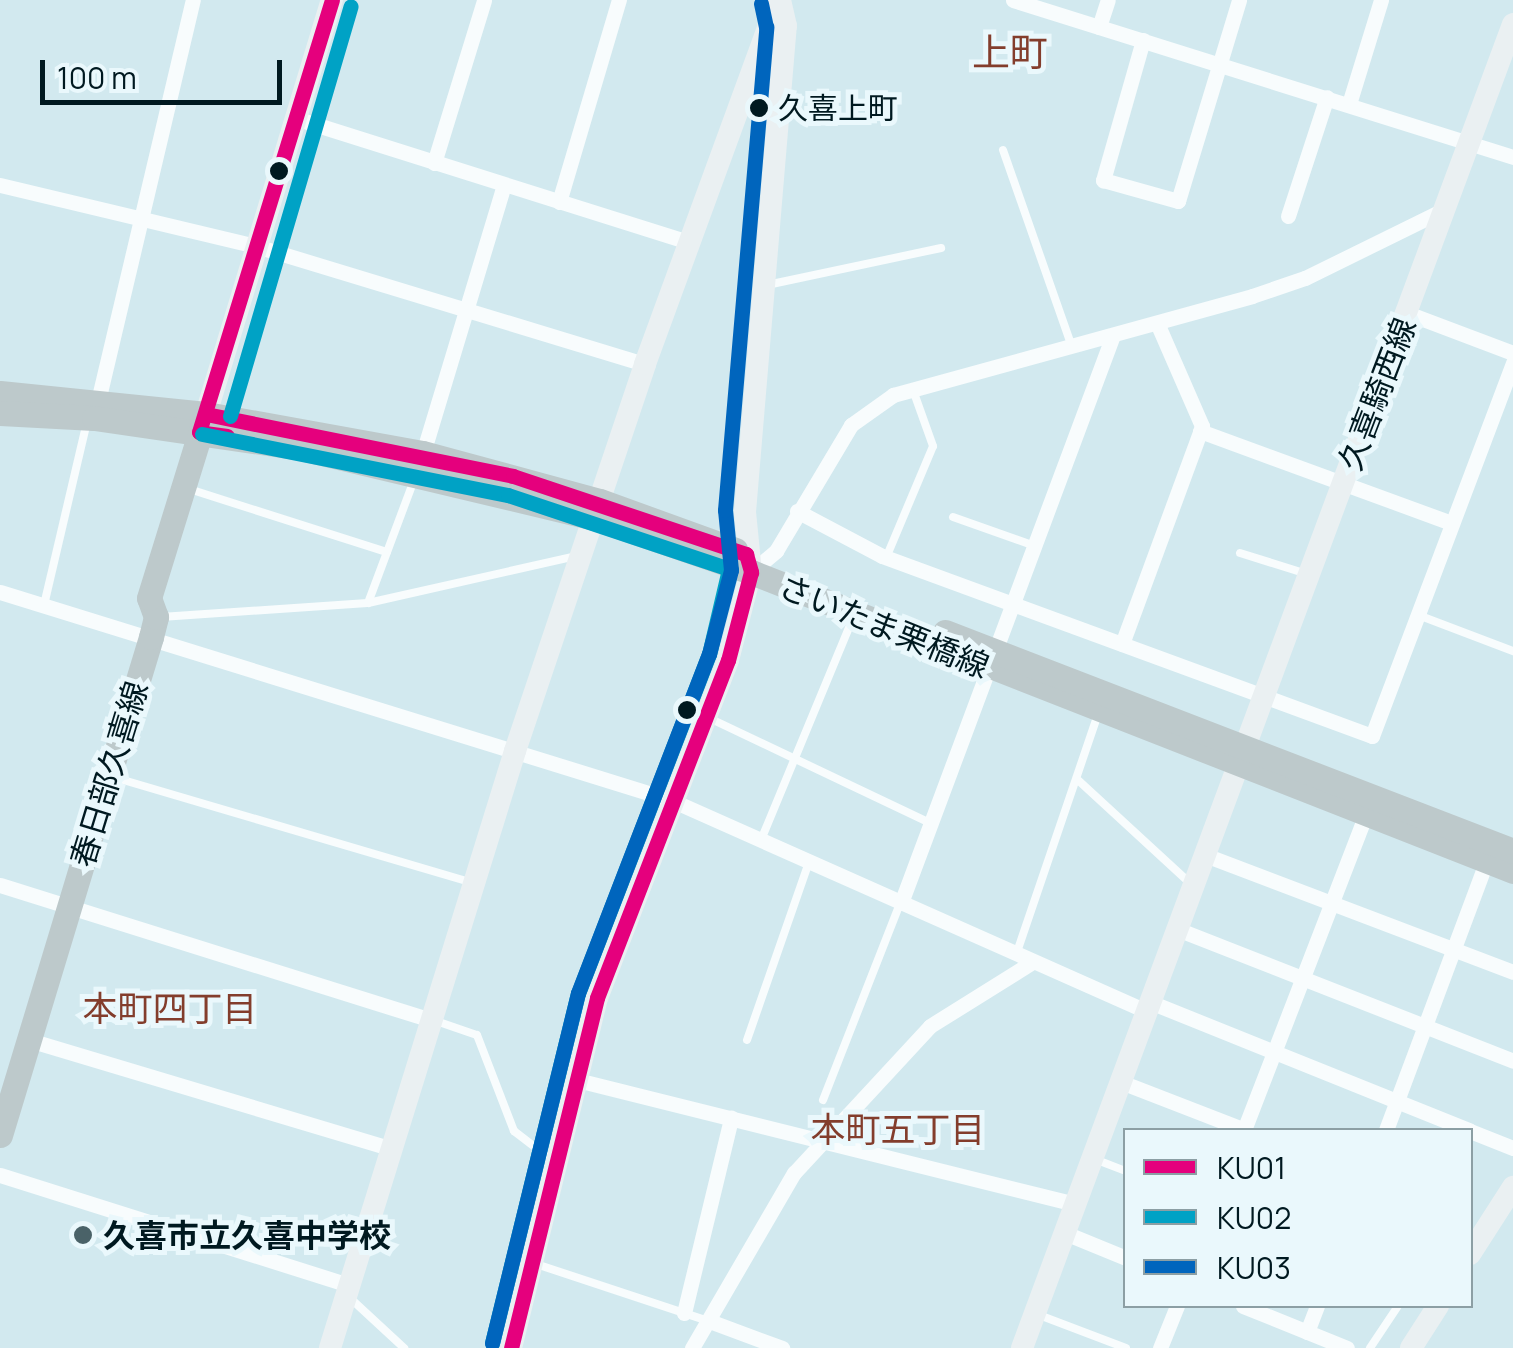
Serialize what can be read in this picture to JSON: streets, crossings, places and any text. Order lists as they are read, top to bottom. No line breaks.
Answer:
{"streets":{"main road":["さいたま栗橋線","春日部久喜線"],"street":["久喜騎西線"]},"crossings":[["久喜騎西線","さいたま栗橋線"],["さいたま栗橋線","春日部久喜線"]],"districts":["上町","本町四丁目","本町五丁目"],"places":["久喜上町","久喜市立久喜中学校"],"lines":["transit line KU01","transit line KU03","transit line KU02"],"legend":["KU01","KU02","KU03"],"scale_bar":"100 m"}
